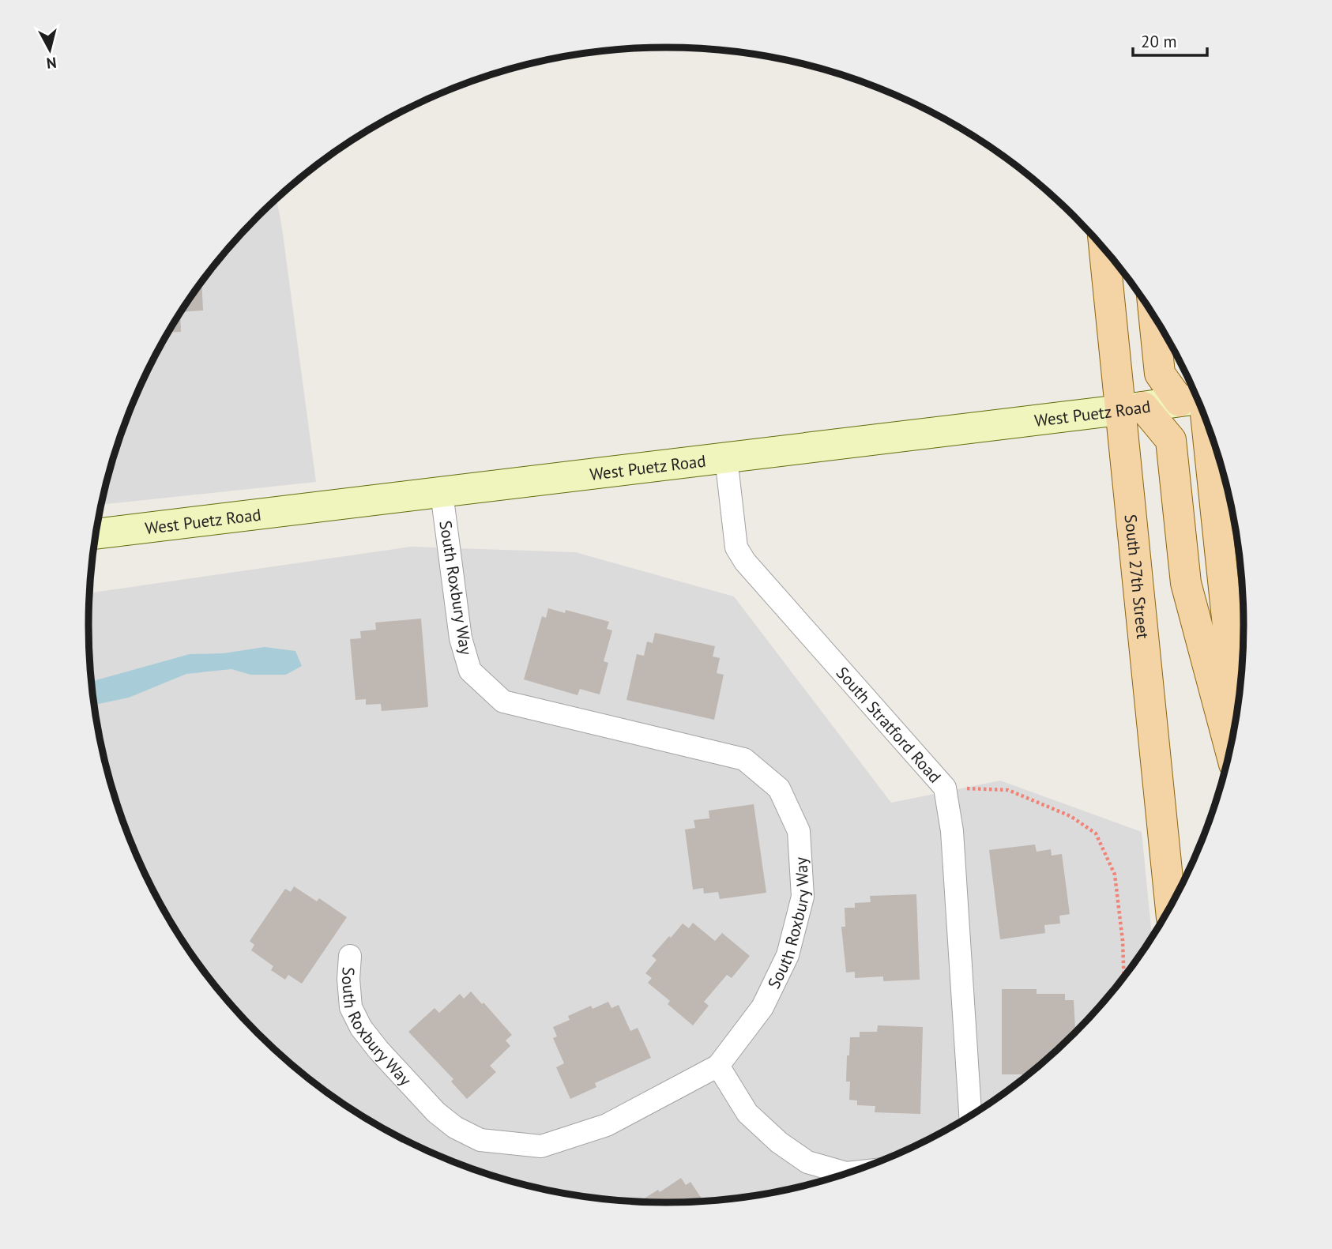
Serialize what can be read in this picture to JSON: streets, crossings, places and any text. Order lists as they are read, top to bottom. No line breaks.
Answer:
{"streets":{"main road":["South 27th Street"],"street":["West Puetz Road","South Roxbury Way","South Stratford Road"]},"crossings":[["West Puetz Road","South 27th Street"],["West Puetz Road","South Roxbury Way"],["West Puetz Road","South Stratford Road"]],"scale_bar":"20 m","north":"bottom"}
